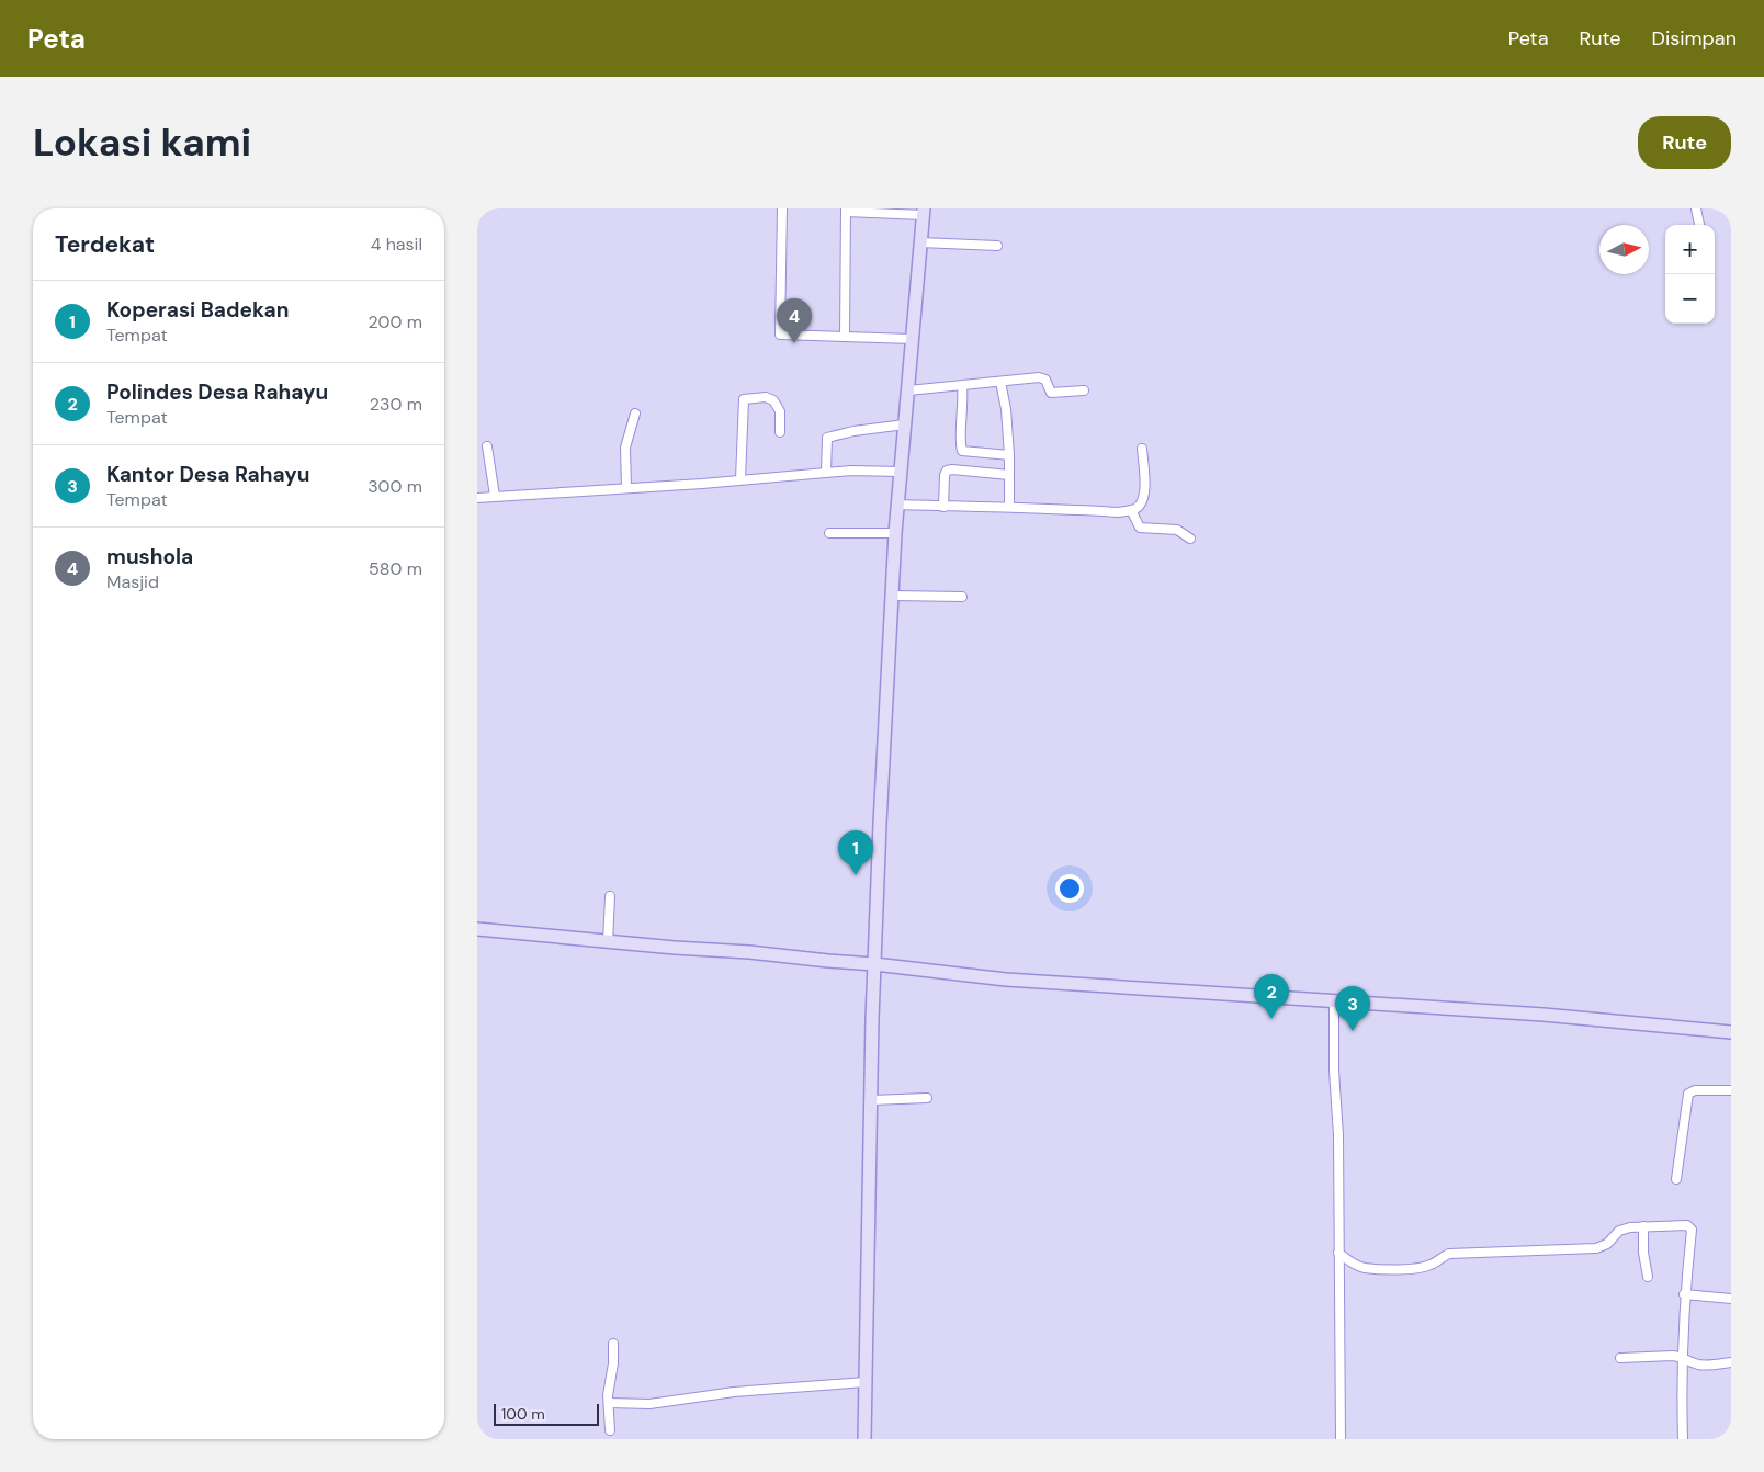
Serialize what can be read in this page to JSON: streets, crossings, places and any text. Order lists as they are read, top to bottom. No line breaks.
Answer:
{"scale_bar":"100 m","north":"right","page":{"header":"Peta","nav":["Peta","Rute","Disimpan"],"buttons":"Rute","title":"Lokasi kami","heading":["Terdekat","4 hasil"],"map_buttons":["+","−"],"list":[{"mark":"1","name":"Koperasi Badekan","note":"Tempat","value":"200 m"},{"mark":"2","name":"Polindes Desa Rahayu","note":"Tempat","value":"230 m"},{"mark":"3","name":"Kantor Desa Rahayu","note":"Tempat","value":"300 m"},{"mark":"4","name":"mushola","note":"Masjid","value":"580 m"}],"pins":["4","1","2","3"],"scale":"100 m"}}
